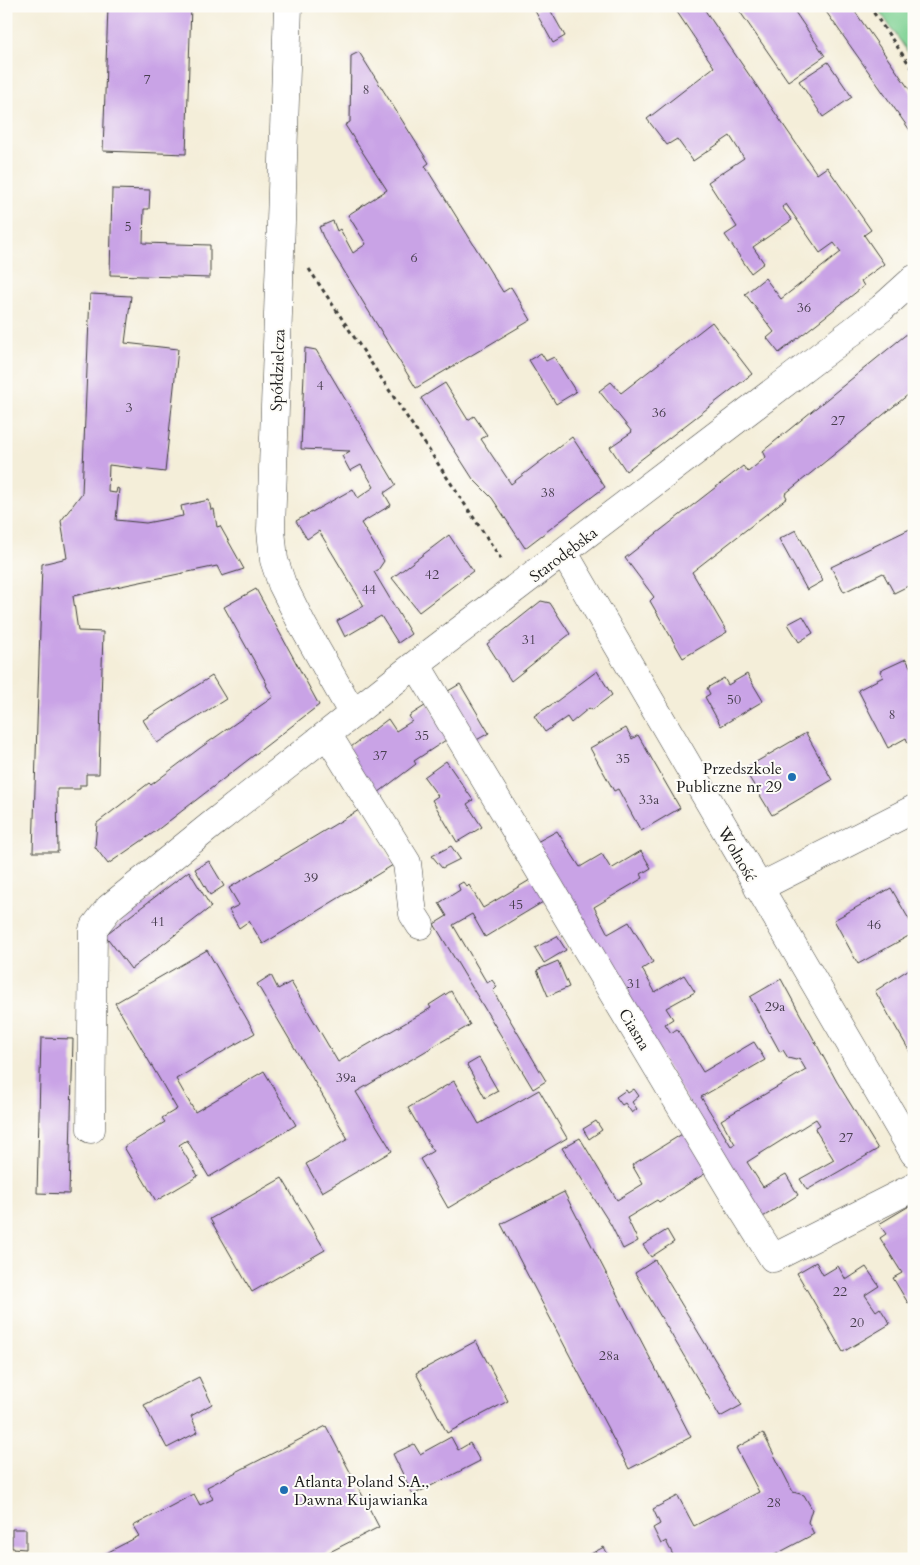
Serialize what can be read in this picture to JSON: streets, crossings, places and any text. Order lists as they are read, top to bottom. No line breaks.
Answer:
{"streets":{"street":["Spółdzielcza","Starodębska","Wolność","Ciasna"]},"crossings":[["Spółdzielcza","Starodębska"],["Starodębska","Wolność"],["Starodębska","Ciasna"]],"places":["Przedszkole Publiczne nr 29","Atlanta Poland S.A., Dawna Kujawianka"],"house_numbers":["7","8","5","6","36","4","3","36","27","38","42","44","31","50","8","35","37","35","33a","39","45","41","46","31","29a","39a","27","22","20","28a","28"]}
